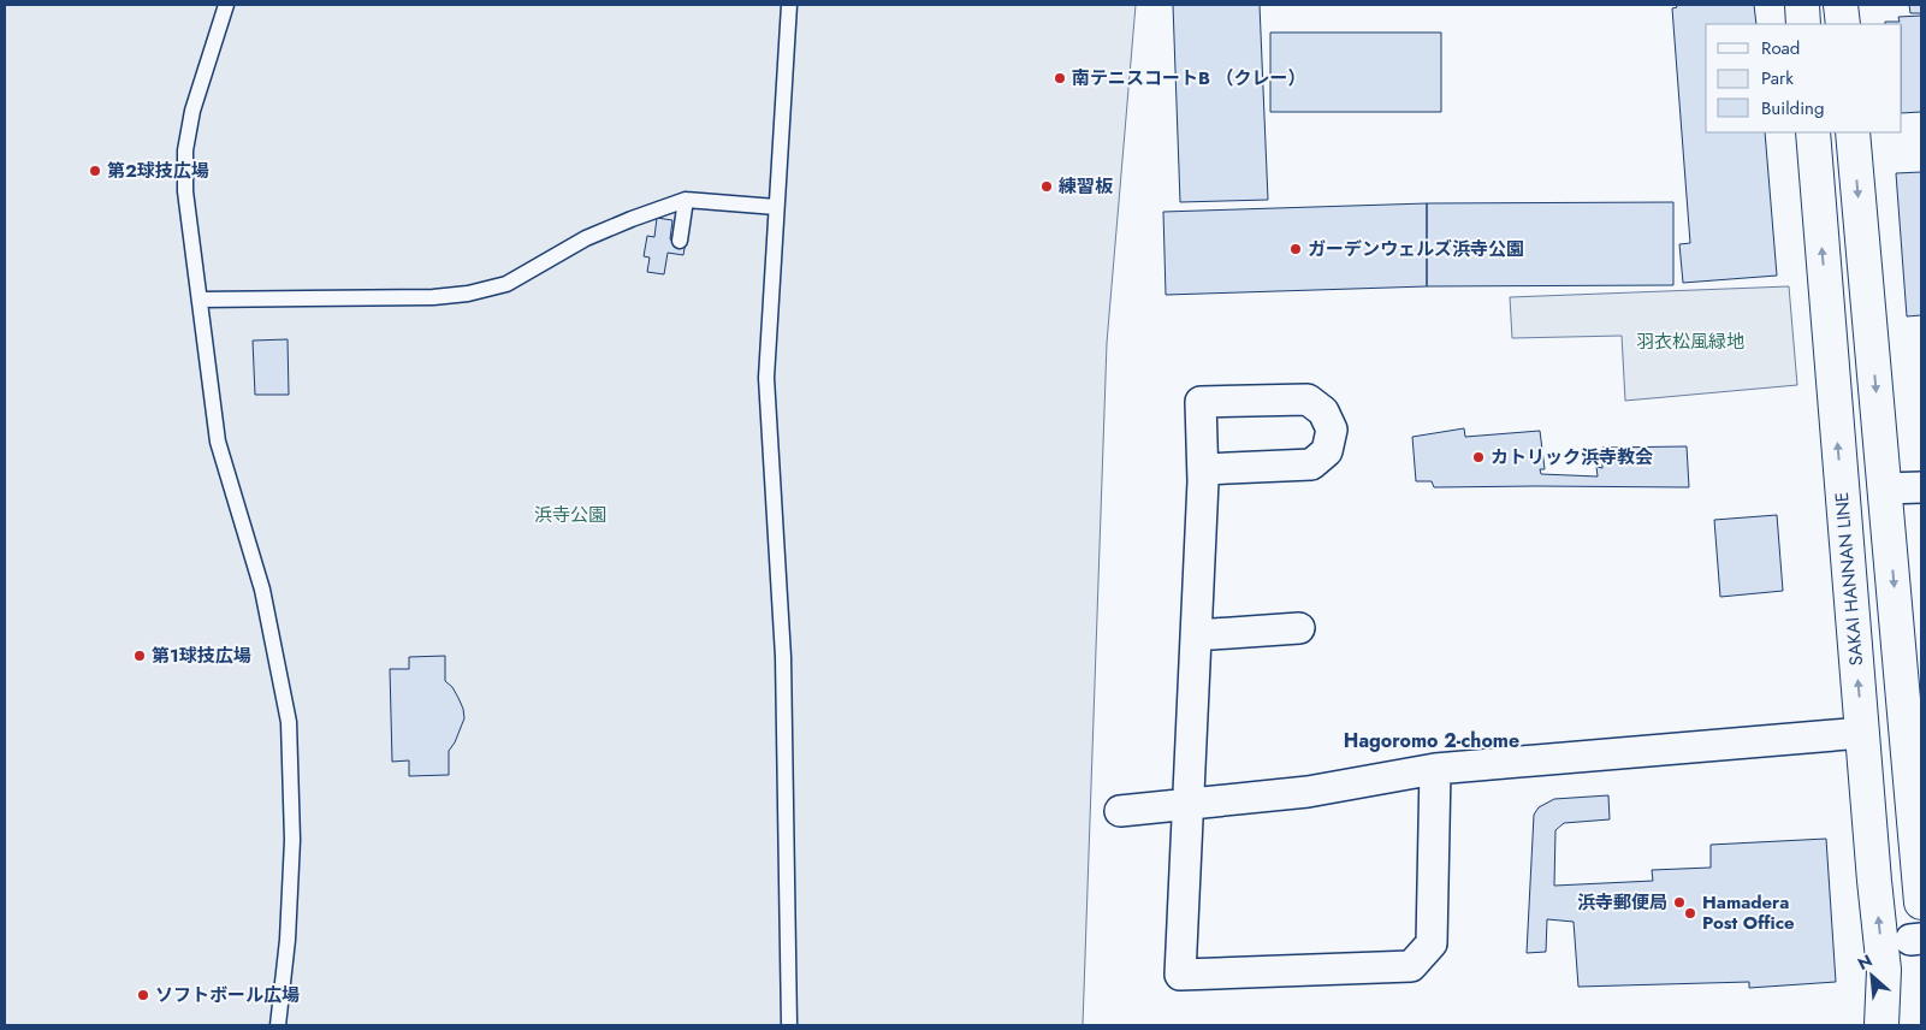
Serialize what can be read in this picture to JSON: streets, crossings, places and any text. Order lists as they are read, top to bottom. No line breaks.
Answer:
{"streets":{"main road":["SAKAI HANNAN LINE"]},"districts":["Hagoromo 2-chome"],"parks":["羽衣松風緑地","浜寺公園"],"places":["南テニスコートB （クレー）","第2球技広場","練習板","ガーデンウェルズ浜寺公園","カトリック浜寺教会","第1球技広場","浜寺郵便局","Hamadera Post Office","ソフトボール広場"],"legend":["Road","Park","Building"],"north":"top left"}
